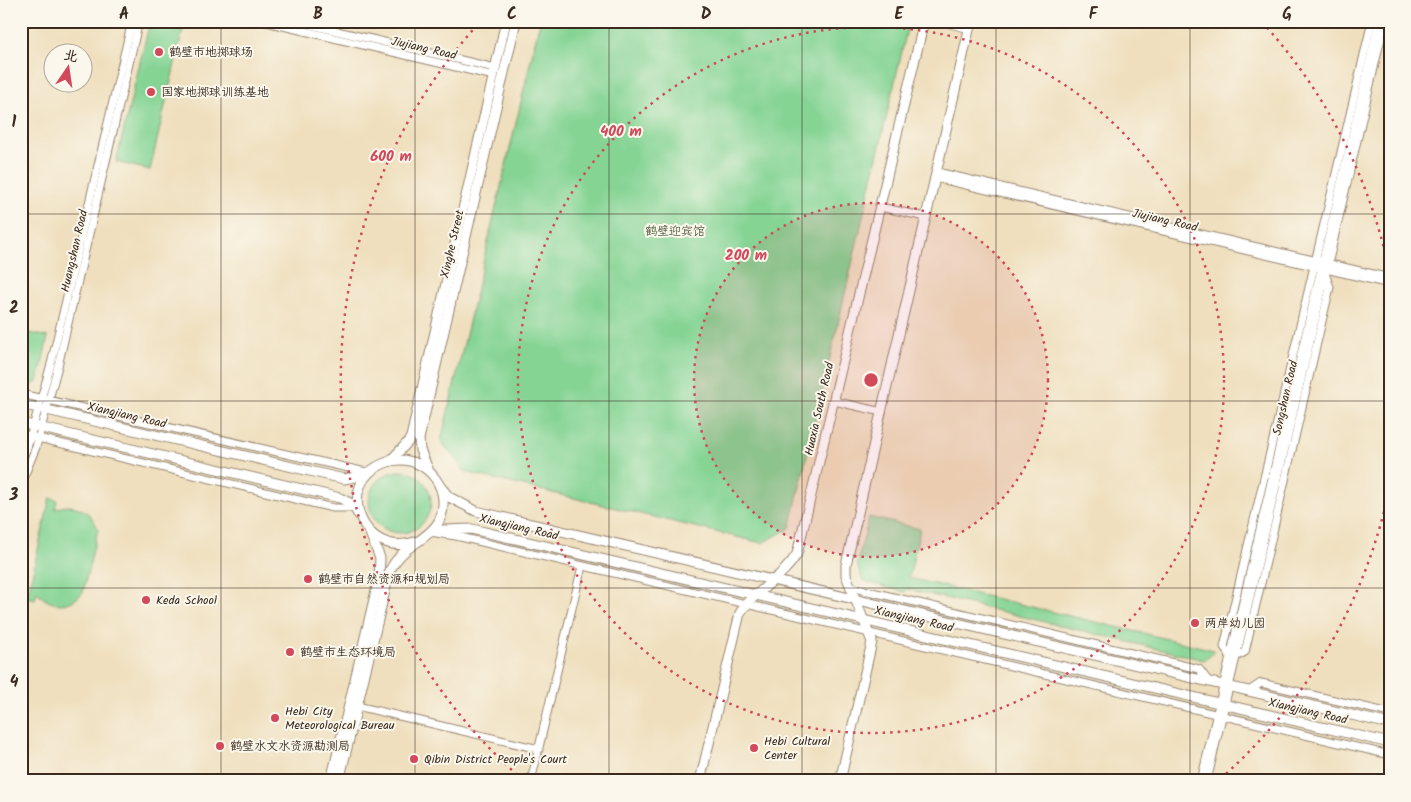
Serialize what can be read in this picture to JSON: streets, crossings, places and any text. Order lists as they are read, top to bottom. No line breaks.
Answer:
{"streets":{"main road":["Xinghe Street","Huaxia South Road","Xiangjiang Road"],"street":["Jiujiang Road","Huangshan Road","Songshan Road"]},"crossings":[["Jiujiang Road","Xinghe Street"],["Jiujiang Road","Songshan Road"],["Xinghe Street","Xiangjiang Road"],["Huangshan Road","Xiangjiang Road"],["Songshan Road","Xiangjiang Road"],["Huaxia South Road","Xiangjiang Road"]],"parks":["鹤壁迎宾馆"],"places":["鹤壁市地掷球场","国家地掷球训练基地","鹤壁市自然资源和规划局","Keda School","两岸幼儿园","鹤壁市生态环境局","Hebi City Meteorological Bureau","鹤壁水文水资源勘测局","Hebi Cultural Center","Qibin District People's Court"],"north":"top","grid":{"columns":["A","B","C","D","E","F","G"],"rows":["1","2","3","4"]},"rings":["400 m","600 m","200 m"]}
